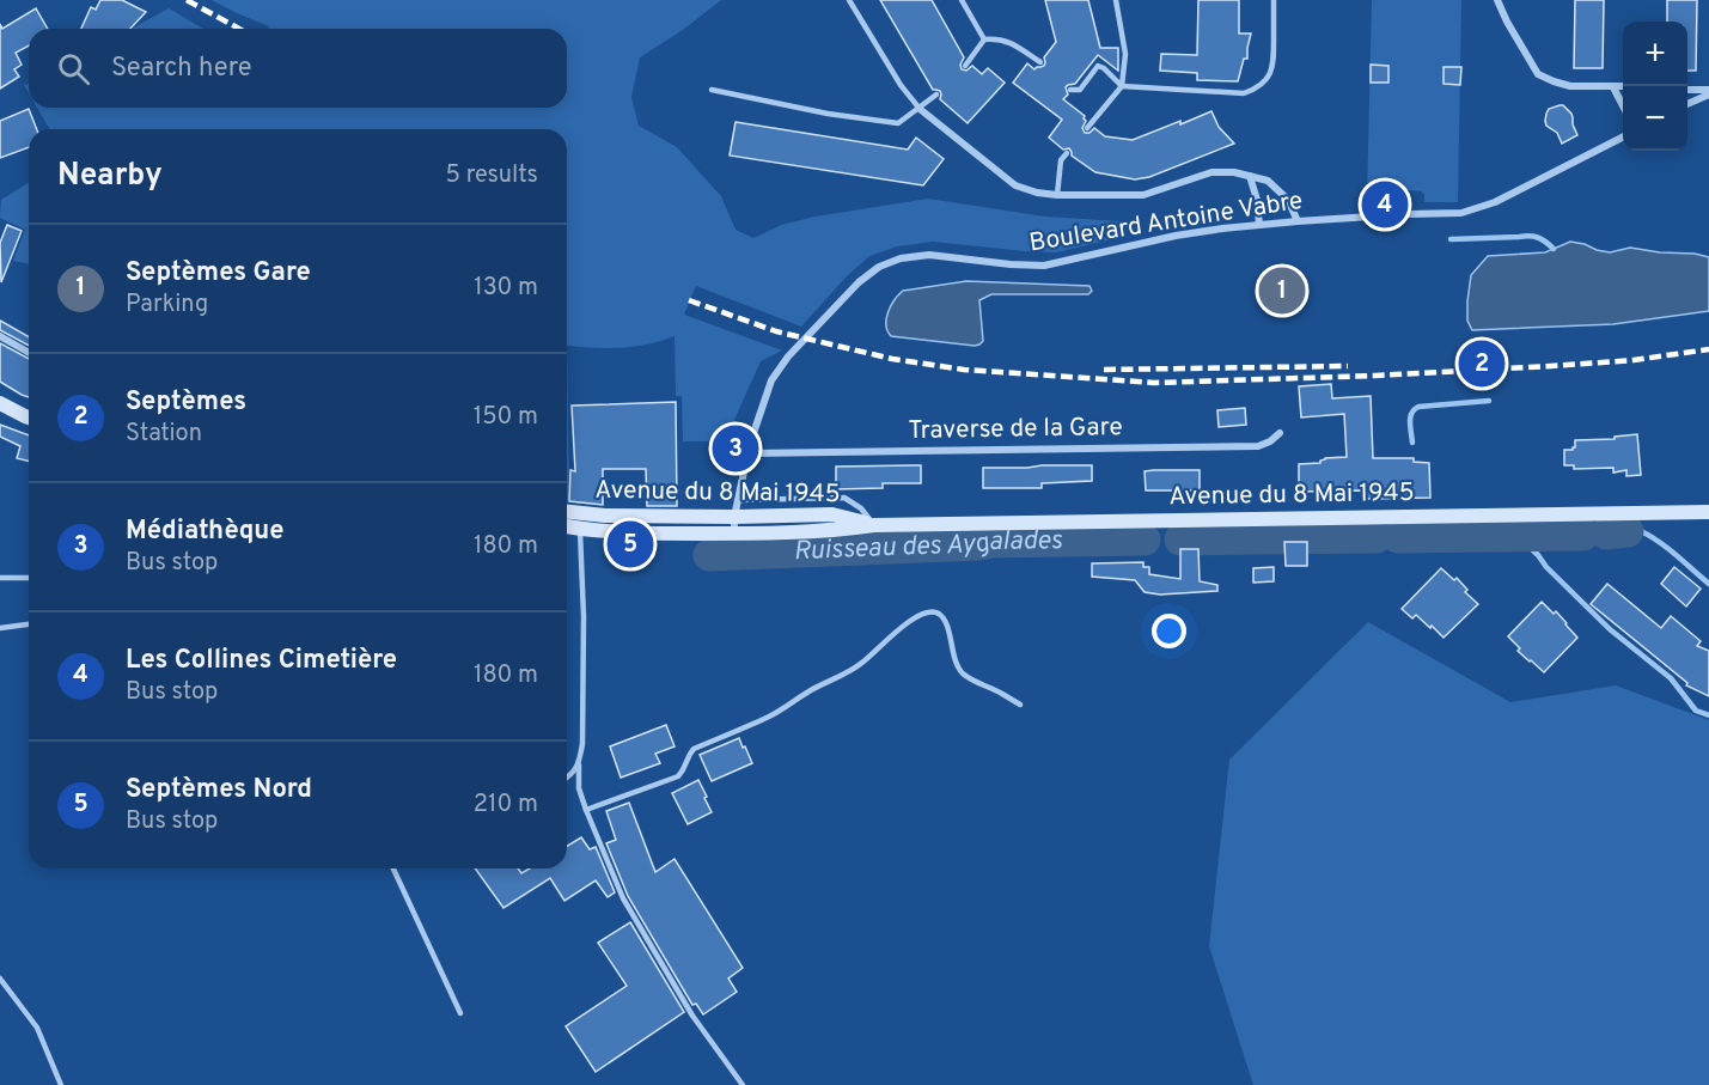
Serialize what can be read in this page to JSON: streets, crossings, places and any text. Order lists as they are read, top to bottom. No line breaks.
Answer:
{"streets":{"main road":["Avenue du 8 Mai 1945"],"street":["Boulevard Antoine Vabre","Traverse de la Gare"]},"crossings":[["Boulevard Antoine Vabre","Traverse de la Gare"],["Boulevard Antoine Vabre","Avenue du 8 Mai 1945"]],"water":["Ruisseau des Aygalades"],"page":{"map_buttons":["+","−"],"search":"Search here","heading":["Nearby","5 results"],"pins":["4","1","2","3","5"],"list":[{"mark":"1","name":"Septèmes Gare","note":"Parking","value":"130 m"},{"mark":"2","name":"Septèmes","note":"Station","value":"150 m"},{"mark":"3","name":"Médiathèque","note":"Bus stop","value":"180 m"},{"mark":"4","name":"Les Collines Cimetière","note":"Bus stop","value":"180 m"},{"mark":"5","name":"Septèmes Nord","note":"Bus stop","value":"210 m"}]}}
